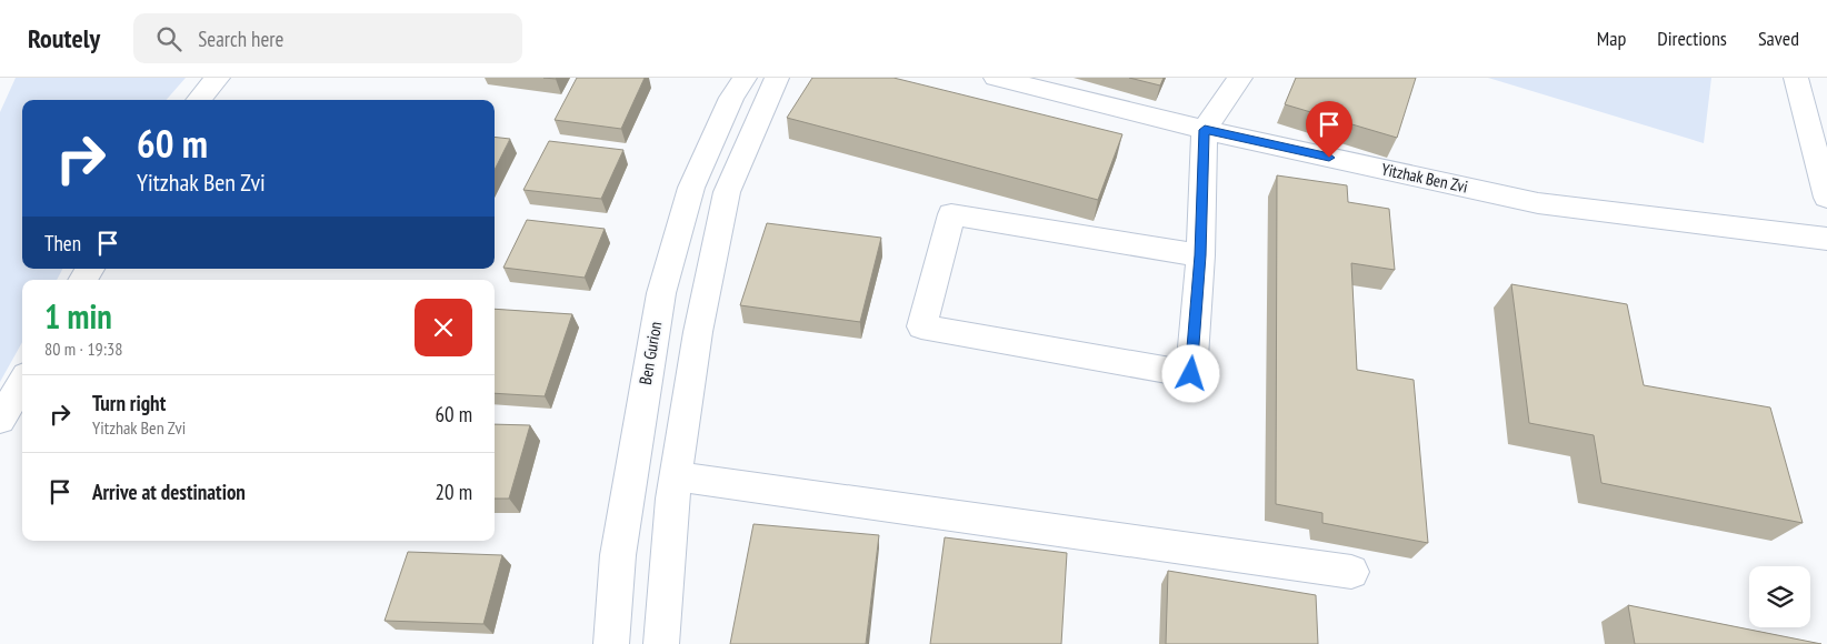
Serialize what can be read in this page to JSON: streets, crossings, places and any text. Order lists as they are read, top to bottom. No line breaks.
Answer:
{"streets":{"street":["Yitzhak Ben Zvi","Ben Gurion"]},"page":{"header":"Routely","search":"Search here","nav":["Map","Directions","Saved"],"turn":["60 m","Yitzhak Ben Zvi"],"then":"Then","heading":["1 min","80 m · 19:38"],"list":[{"name":"Turn right","note":"Yitzhak Ben Zvi","value":"60 m"},{"name":"Arrive at destination","value":"20 m"}]}}
